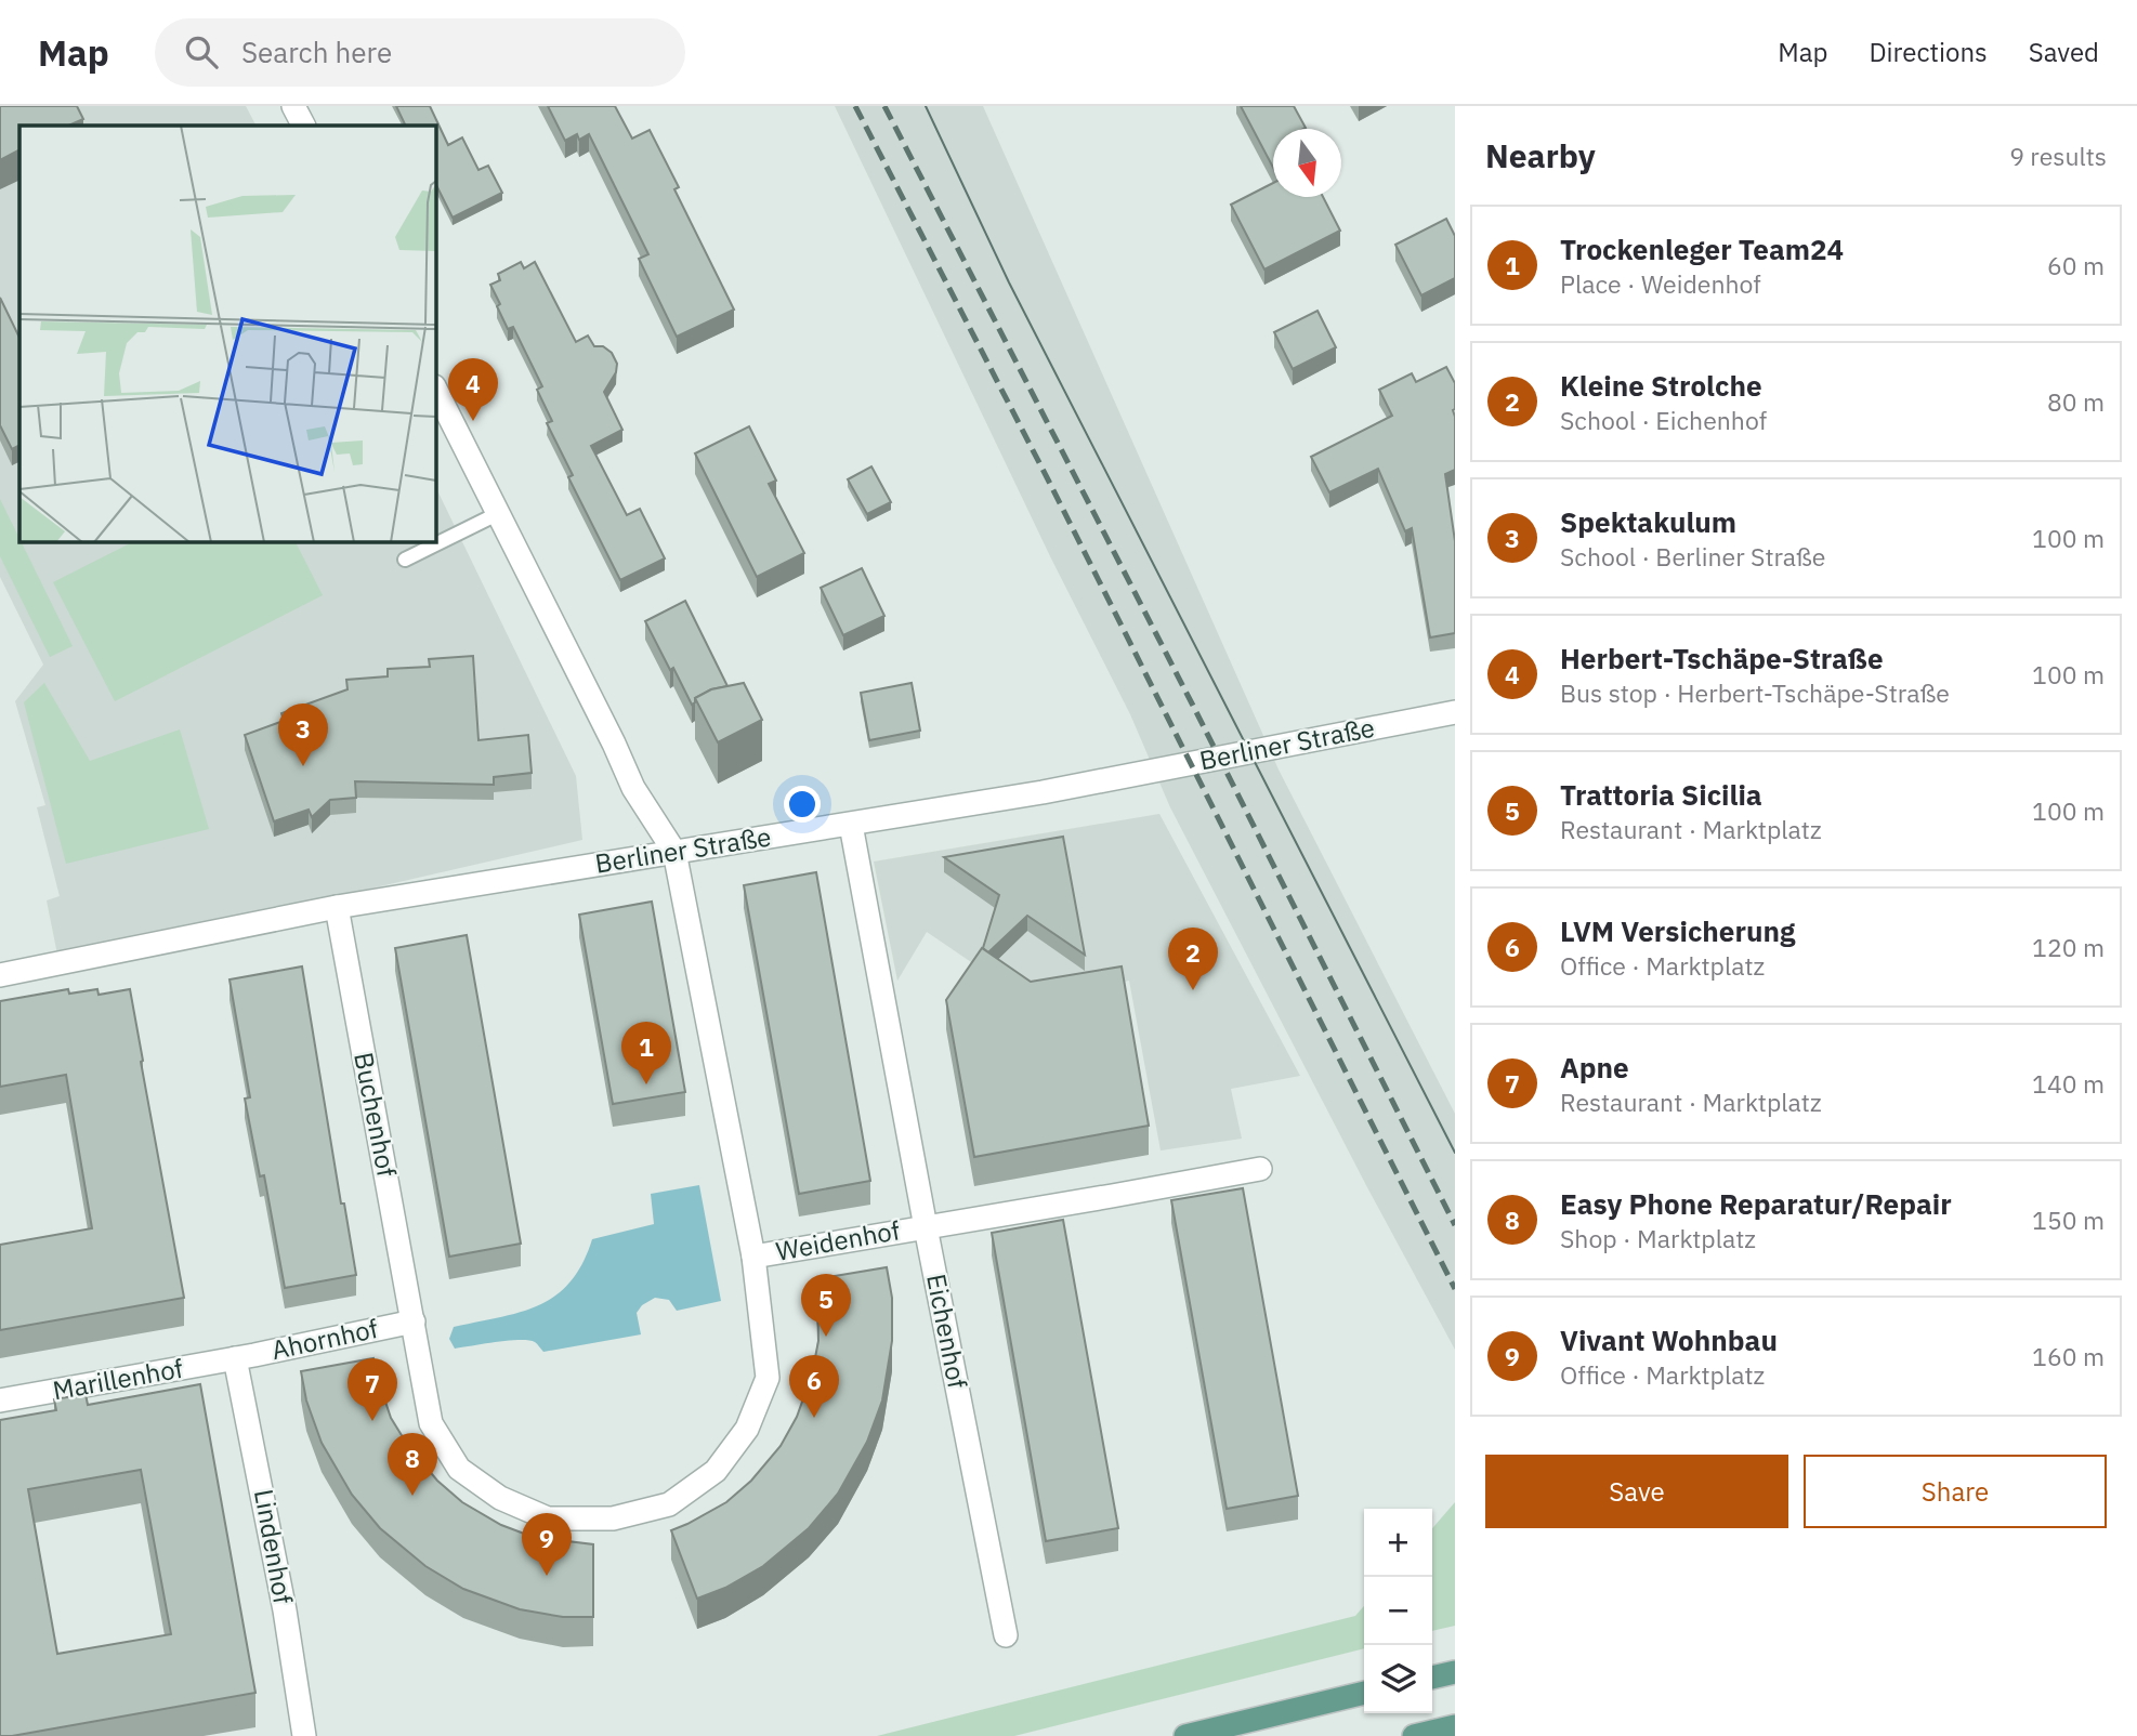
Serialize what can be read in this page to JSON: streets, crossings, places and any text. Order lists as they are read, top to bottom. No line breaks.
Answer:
{"streets":{"street":["Berliner Straße","Buchenhof","Weidenhof","Eichenhof","Ahornhof","Marillenhof","Lindenhof"]},"crossings":[["Berliner Straße","Buchenhof"],["Berliner Straße","Weidenhof"],["Buchenhof","Weidenhof"],["Buchenhof","Ahornhof"],["Weidenhof","Eichenhof"],["Ahornhof","Marillenhof"],["Ahornhof","Lindenhof"],["Marillenhof","Lindenhof"]],"north":"bottom","page":{"header":"Map","search":"Search here","nav":["Map","Directions","Saved"],"heading":["Nearby","9 results"],"list":[{"mark":"1","name":"Trockenleger Team24","note":"Place · Weidenhof","value":"60 m"},{"mark":"2","name":"Kleine Strolche","note":"School · Eichenhof","value":"80 m"},{"mark":"3","name":"Spektakulum","note":"School · Berliner Straße","value":"100 m"},{"mark":"4","name":"Herbert-Tschäpe-Straße","note":"Bus stop · Herbert-Tschäpe-Straße","value":"100 m"},{"mark":"5","name":"Trattoria Sicilia","note":"Restaurant · Marktplatz","value":"100 m"},{"mark":"6","name":"LVM Versicherung","note":"Office · Marktplatz","value":"120 m"},{"mark":"7","name":"Apne","note":"Restaurant · Marktplatz","value":"140 m"},{"mark":"8","name":"Easy Phone Reparatur/Repair","note":"Shop · Marktplatz","value":"150 m"},{"mark":"9","name":"Vivant Wohnbau","note":"Office · Marktplatz","value":"160 m"}],"pins":["4","3","2","1","5","6","7","8","9"],"buttons":["Save","Share"],"map_buttons":["+","−"]}}
